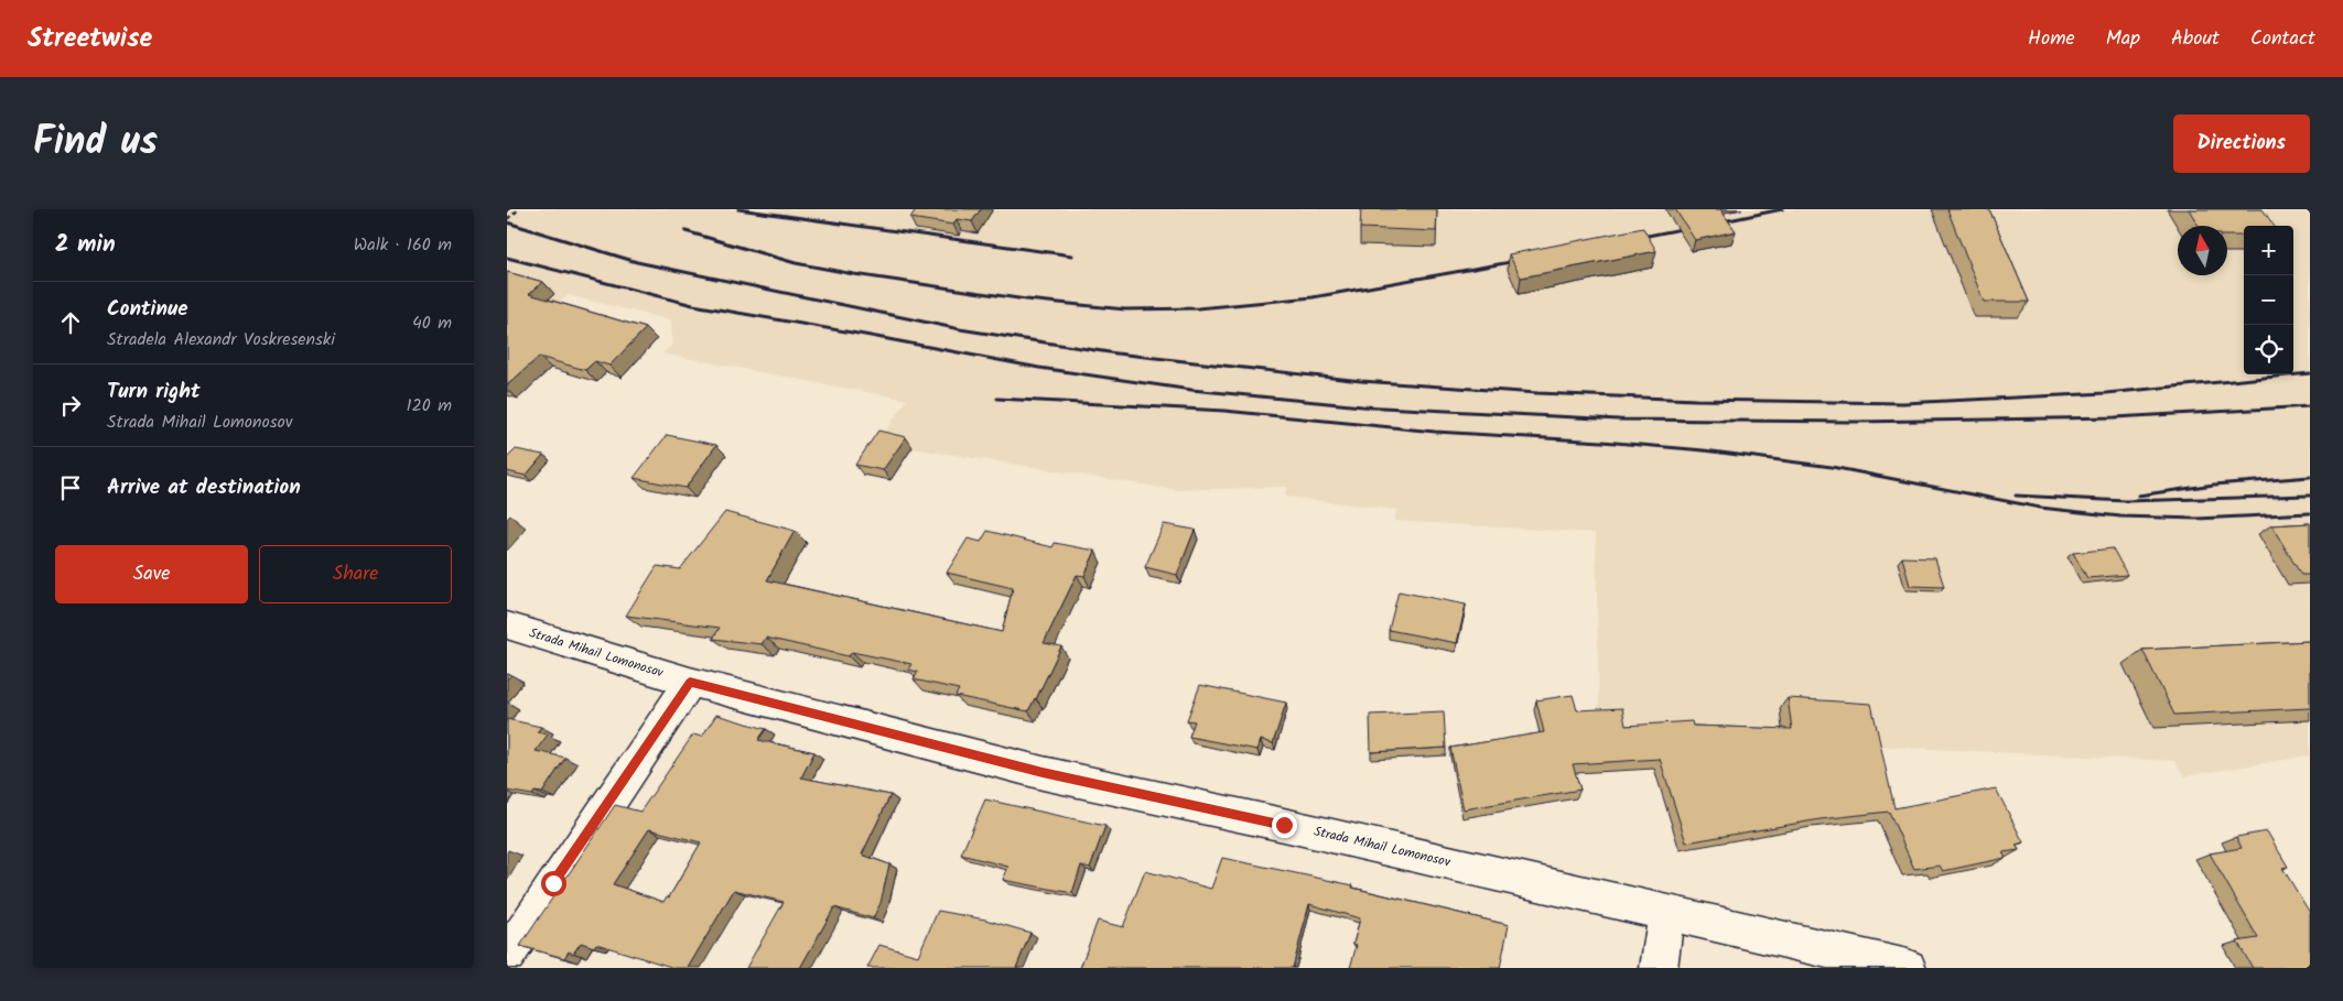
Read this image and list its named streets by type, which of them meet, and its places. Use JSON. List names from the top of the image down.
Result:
{
  "streets": {
    "street": ["Strada Mihail Lomonosov"]
  },
  "north": "top",
  "page": {
    "header": "Streetwise",
    "nav": [
      "Home",
      "Map",
      "About",
      "Contact"
    ],
    "title": "Find us",
    "buttons": [
      "Directions",
      ["Save", "Share"]
    ],
    "heading": ["2 min", "Walk · 160 m"],
    "map_buttons": ["+", "−"],
    "list": [
      ["Continue", "Stradela Alexandr Voskresenski", "40 m"],
      ["Turn right", "Strada Mihail Lomonosov", "120 m"],
      "Arrive at destination"
    ]
  }
}
